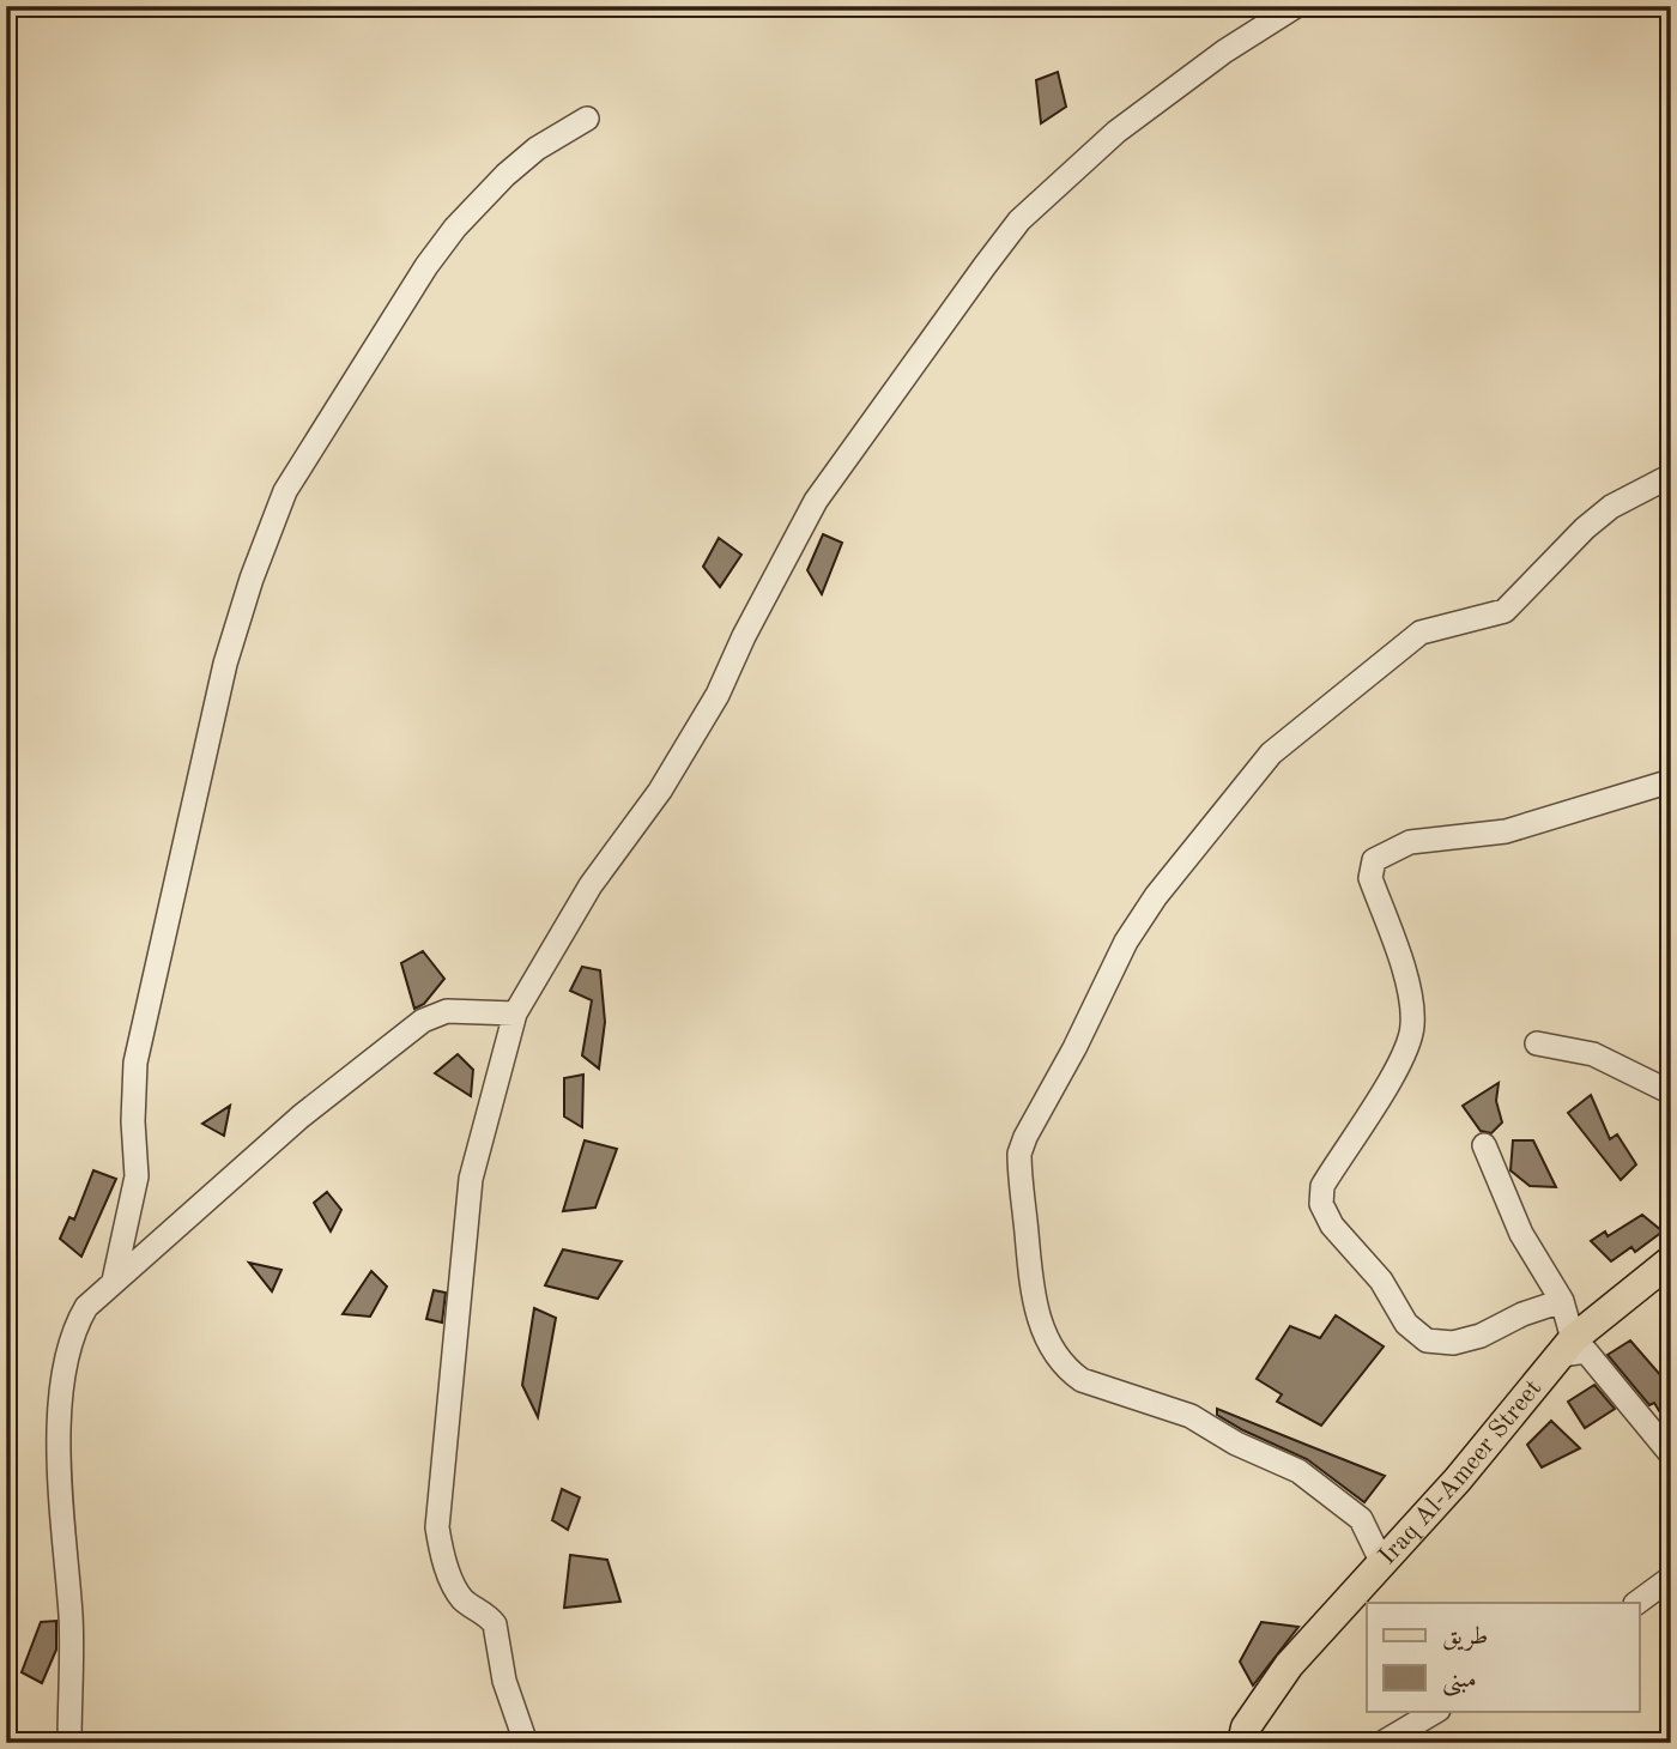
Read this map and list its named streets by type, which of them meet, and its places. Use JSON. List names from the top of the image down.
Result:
{
  "streets": {
    "main road": ["Iraq Al-Ameer Street"]
  },
  "legend": ["طريق", "مبنى"]
}
